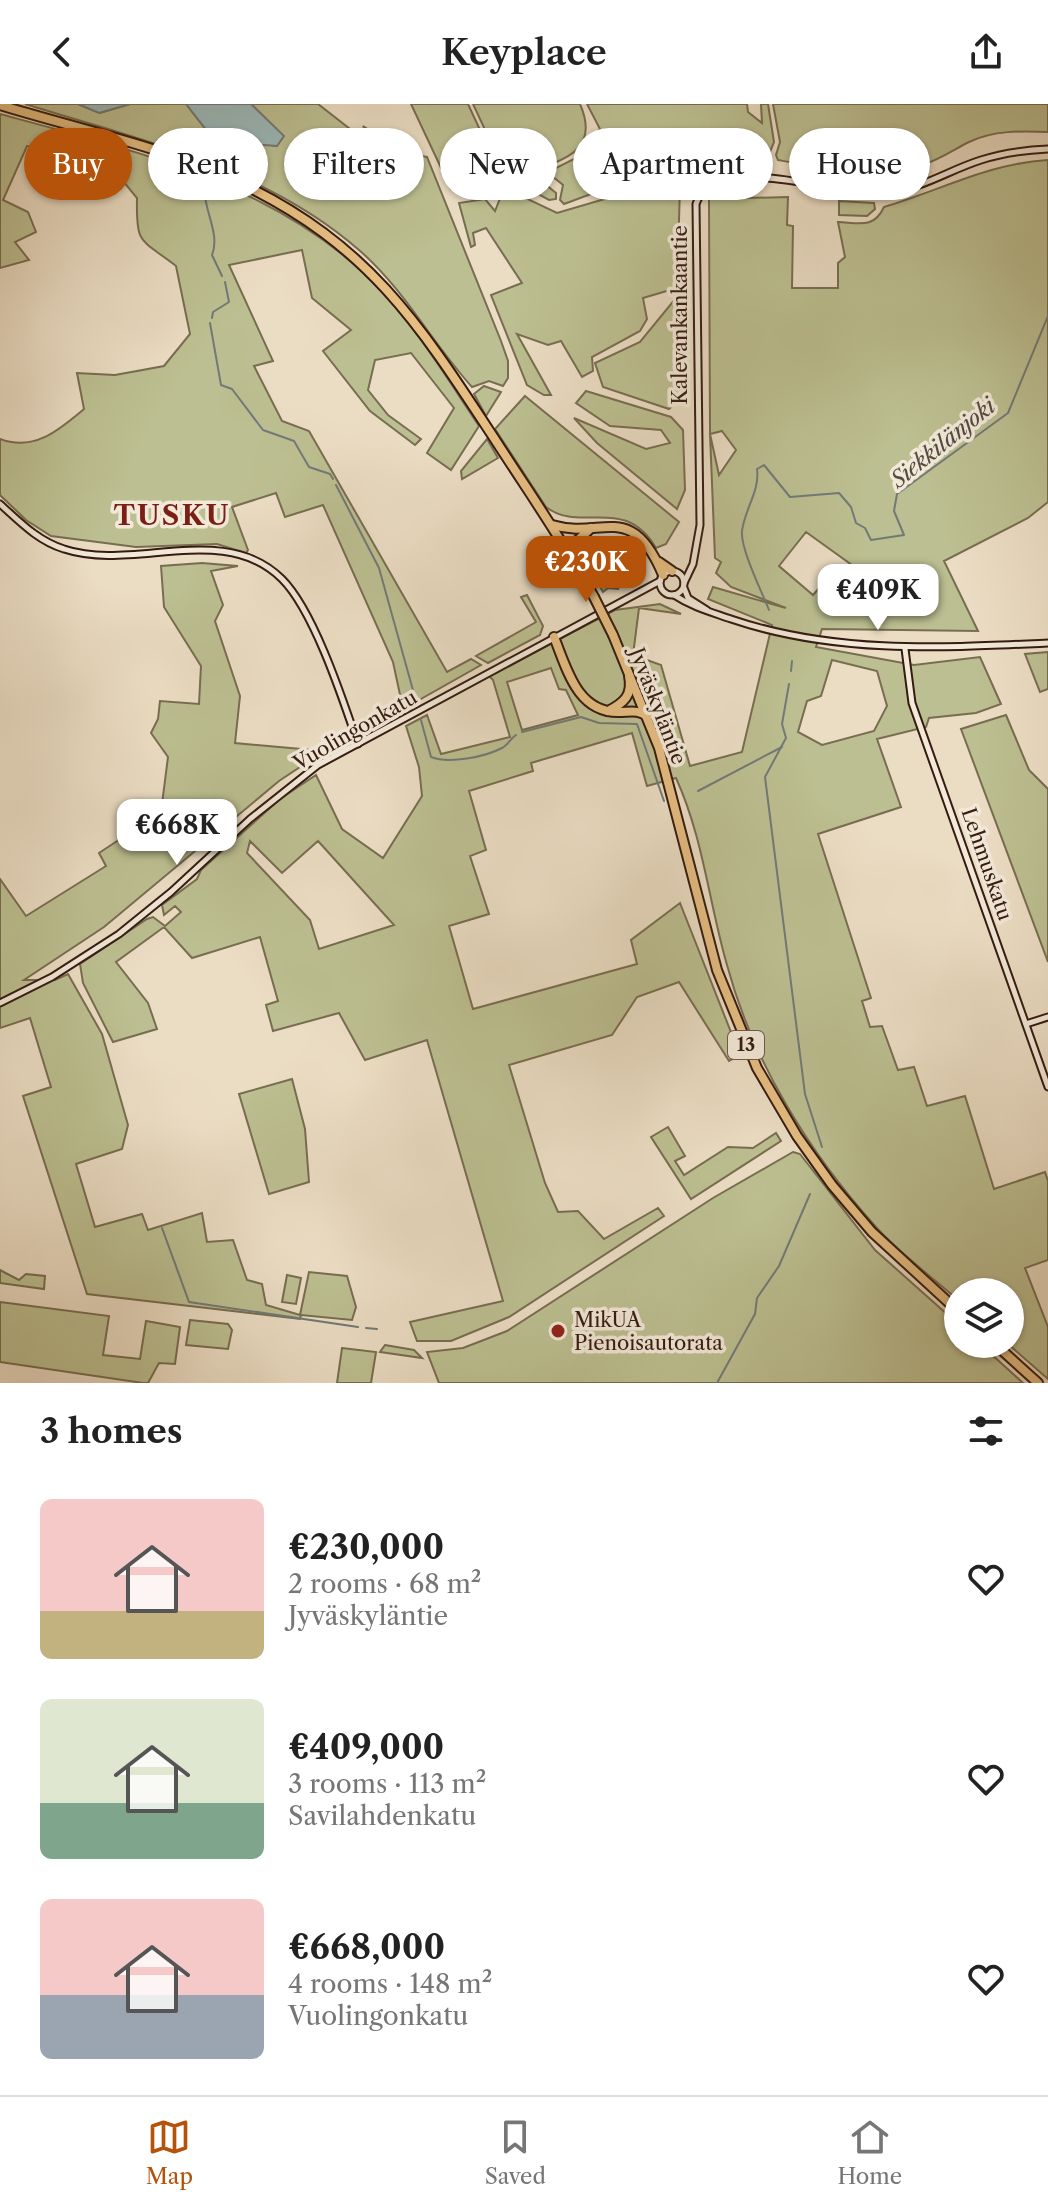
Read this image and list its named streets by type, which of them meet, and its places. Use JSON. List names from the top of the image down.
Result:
{
  "streets": {
    "highway": ["Jyväskyläntie", "13"],
    "street": ["Kalevankankaantie", "Vuolingonkatu", "Lehmuskatu"]
  },
  "districts": ["TUSKU"],
  "water": ["Siekkilänjoki"],
  "places": ["MikUA Pienoisautorata"],
  "page": {
    "header": "Keyplace",
    "chip": [
      "Buy",
      "Rent",
      "Filters",
      "New",
      "Apartment",
      "House"
    ],
    "price": ["€230K", "€409K", "€668K"],
    "heading": "3 homes",
    "list": [
      {
        "name": "€230,000",
        "note": "2 rooms · 68 m² · Jyväskyläntie"
      },
      {
        "name": "€409,000",
        "note": "3 rooms · 113 m² · Savilahdenkatu"
      },
      {
        "name": "€668,000",
        "note": "4 rooms · 148 m² · Vuolingonkatu"
      }
    ],
    "tabs": ["Map", "Saved", "Home"]
  }
}
